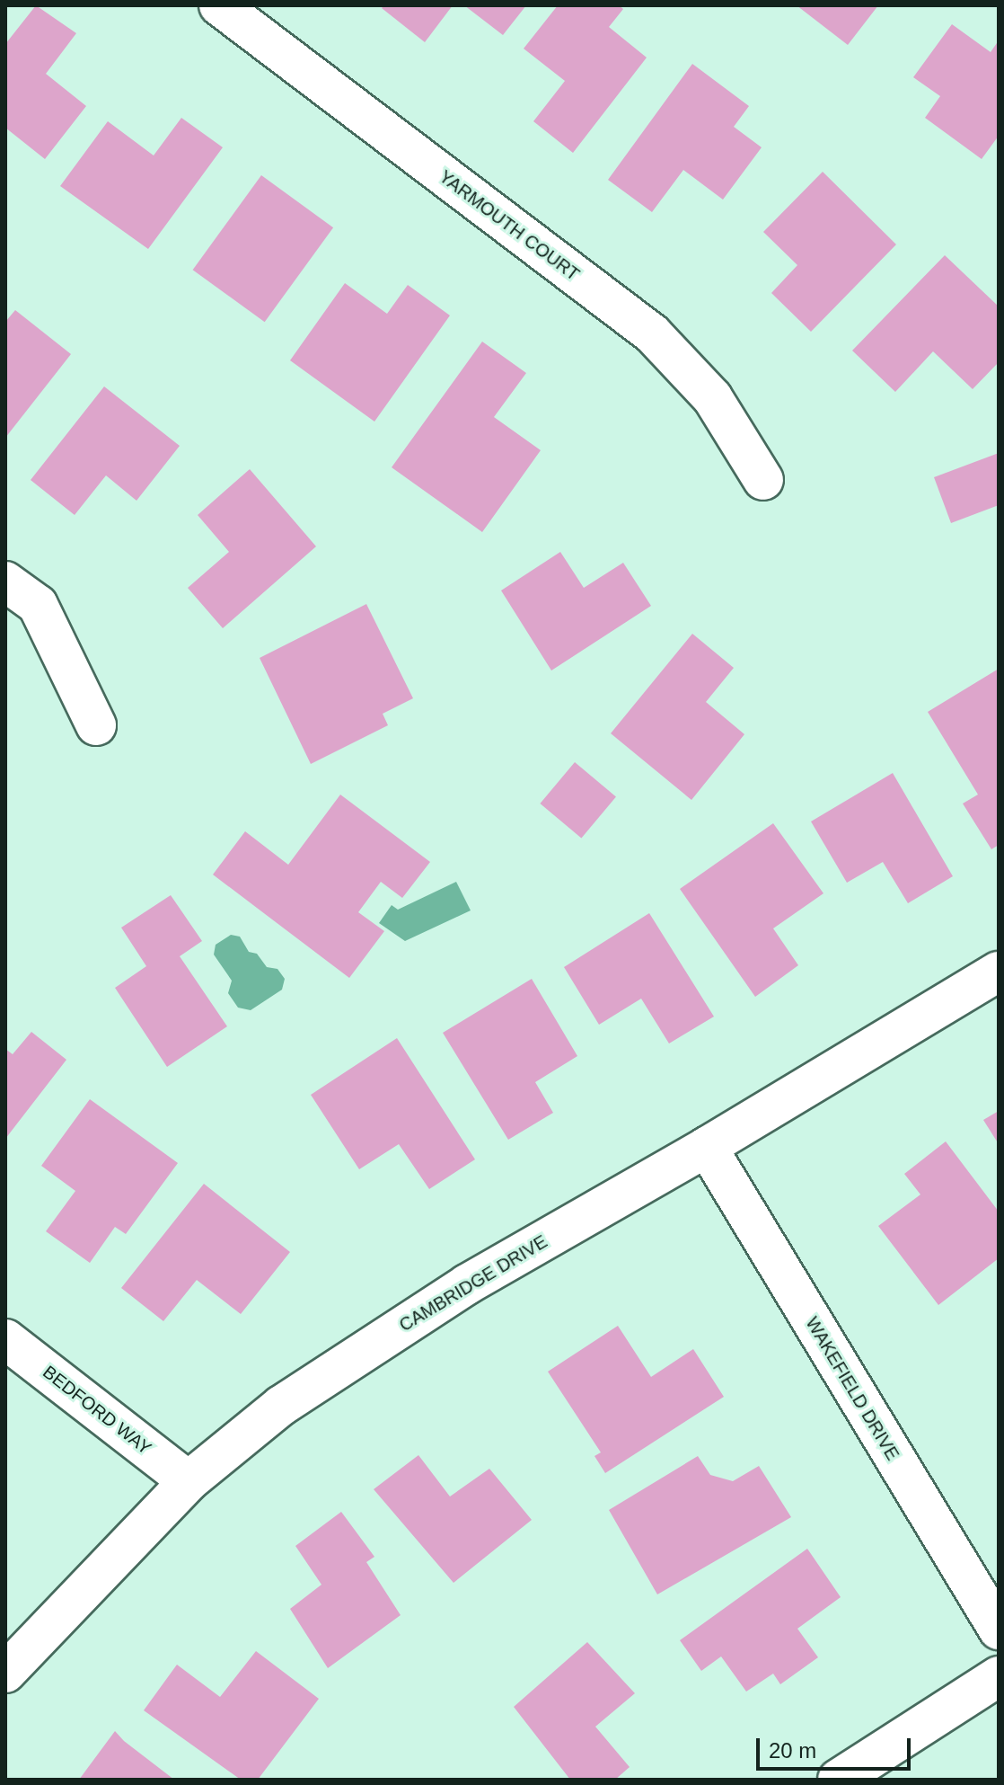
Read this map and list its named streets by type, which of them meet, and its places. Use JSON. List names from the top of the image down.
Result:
{
  "streets": {
    "street": [
      "YARMOUTH COURT",
      "CAMBRIDGE DRIVE",
      "WAKEFIELD DRIVE",
      "BEDFORD WAY"
    ]
  },
  "crossings": [
    ["CAMBRIDGE DRIVE", "WAKEFIELD DRIVE"],
    ["CAMBRIDGE DRIVE", "BEDFORD WAY"]
  ],
  "scale_bar": "20 m"
}
